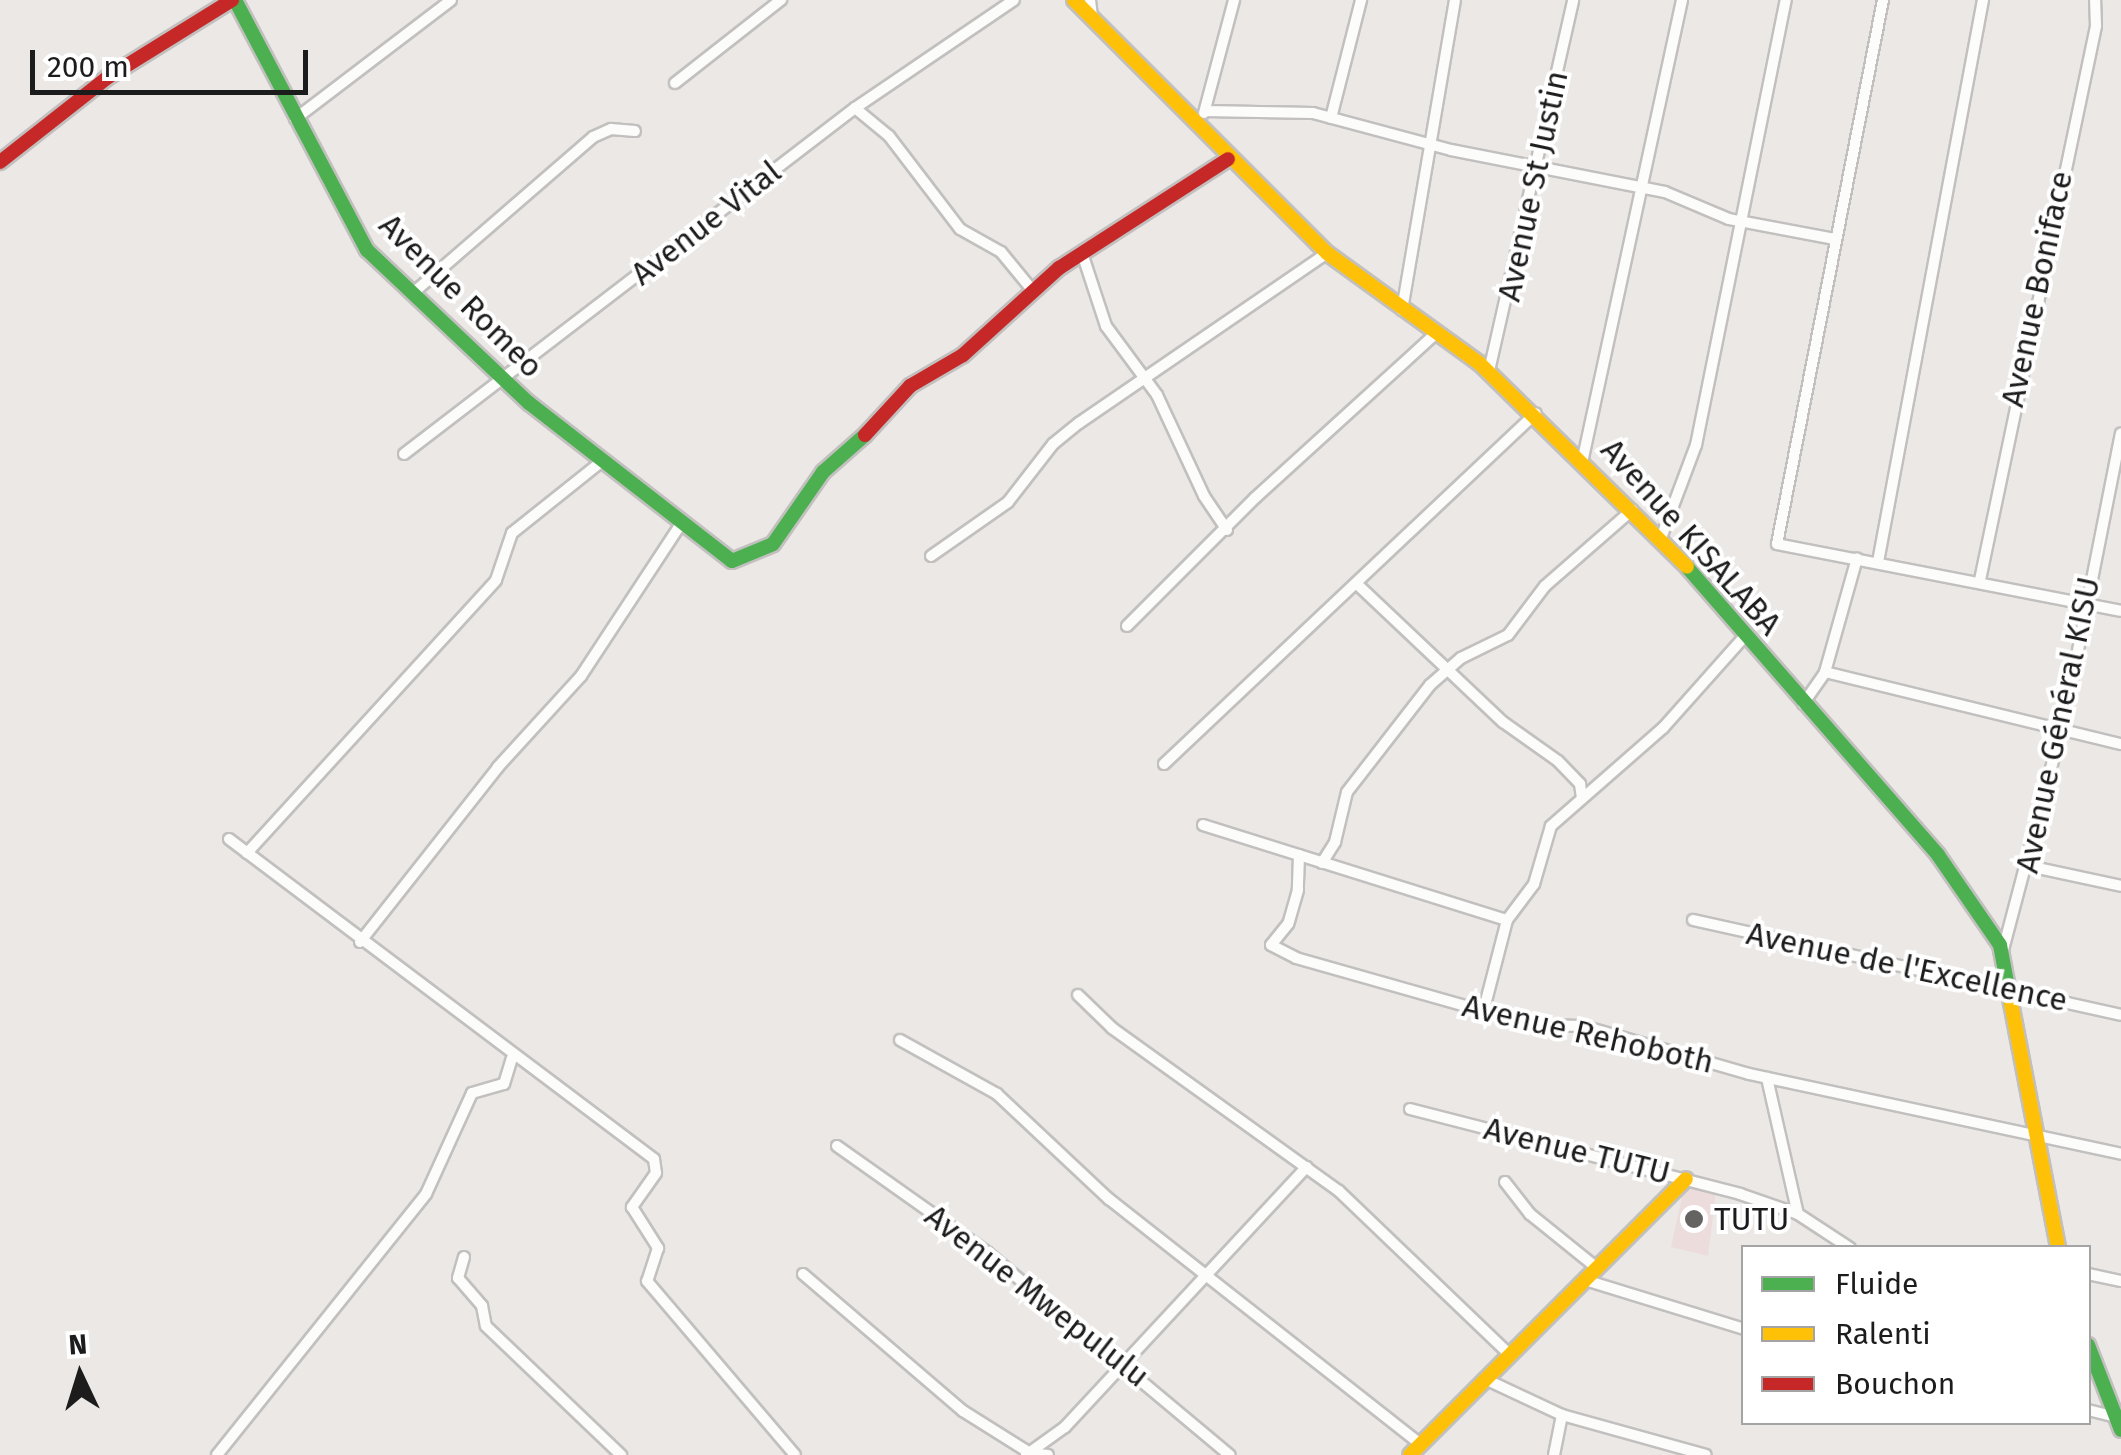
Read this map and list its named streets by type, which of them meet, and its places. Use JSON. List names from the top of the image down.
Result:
{
  "streets": {
    "street": [
      "Avenue St Justin",
      "Avenue Vital",
      "Avenue Boniface",
      "Avenue Romeo",
      "Avenue KISALABA",
      "Avenue Général KISU",
      "Avenue de l'Excellence",
      "Avenue Rehoboth",
      "Avenue TUTU",
      "Avenue Mwepululu"
    ]
  },
  "crossings": [
    ["Avenue St Justin", "Avenue KISALABA"],
    ["Avenue Vital", "Avenue Romeo"],
    ["Avenue KISALABA", "Avenue Général KISU"],
    ["Avenue KISALABA", "Avenue de l'Excellence"],
    ["Avenue KISALABA", "Avenue Rehoboth"]
  ],
  "places": ["TUTU"],
  "legend": ["Fluide", "Ralenti", "Bouchon"],
  "scale_bar": "200 m",
  "north": "top"
}
